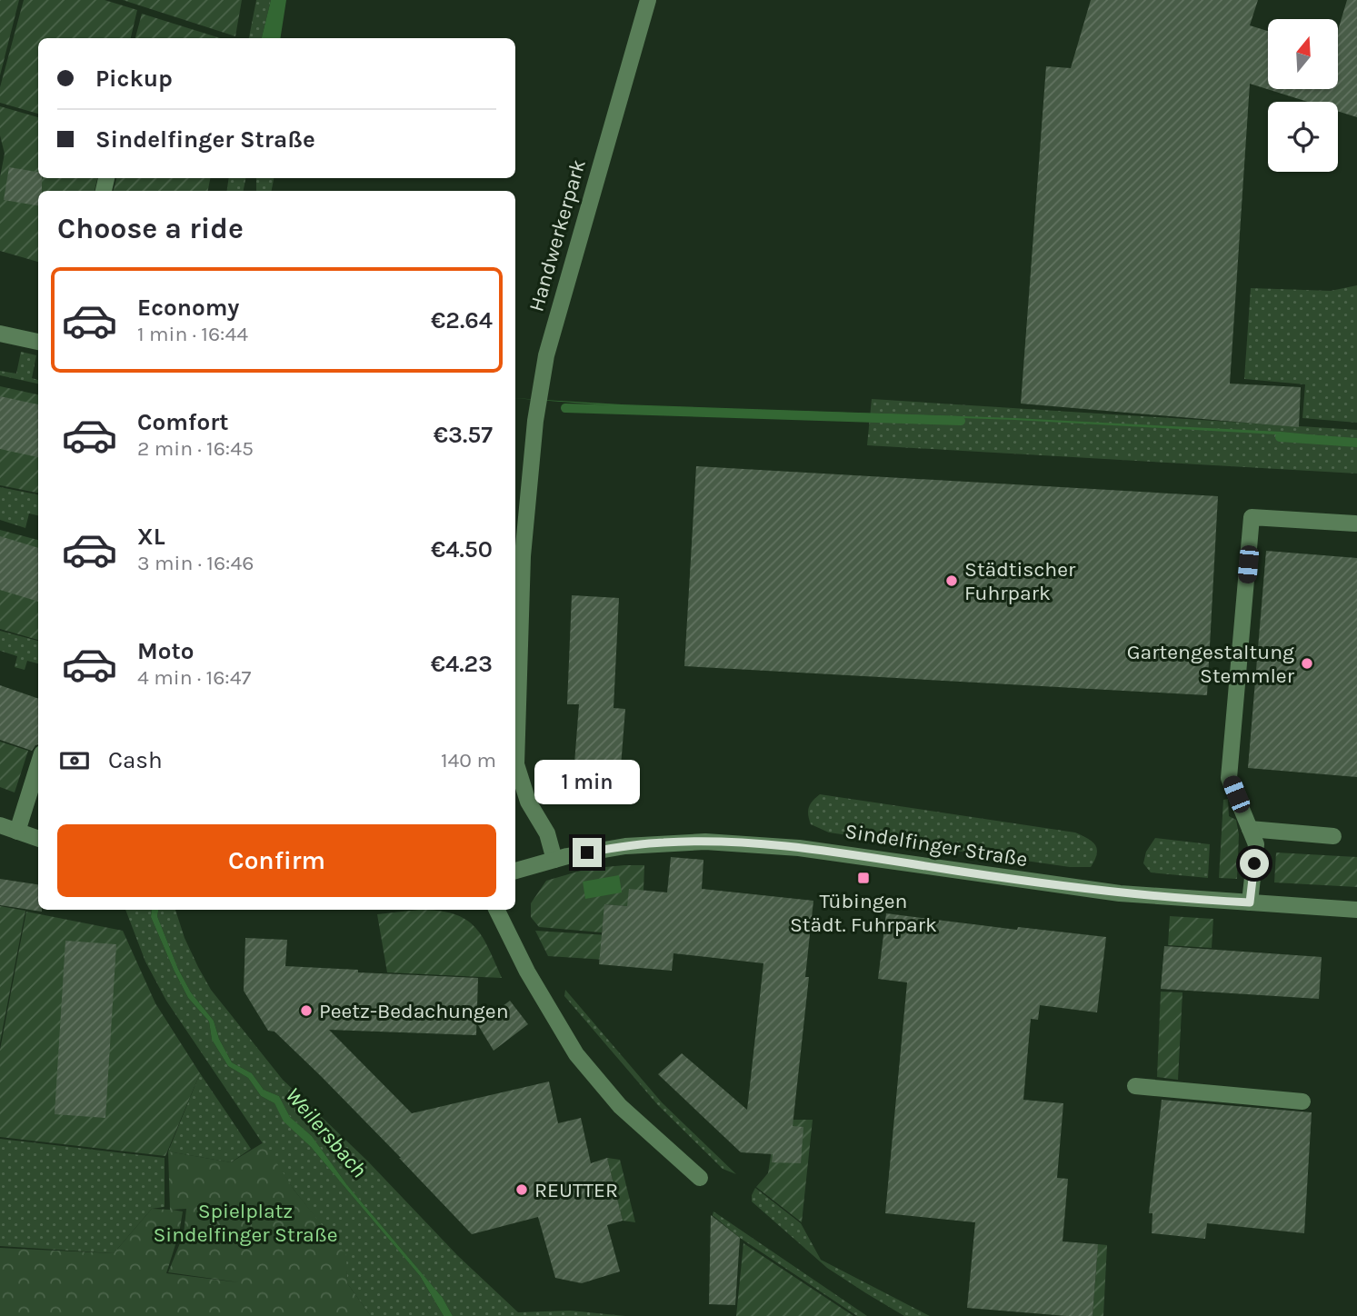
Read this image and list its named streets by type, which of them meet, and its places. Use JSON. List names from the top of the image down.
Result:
{
  "streets": {
    "street": ["Handwerkerpark", "Sindelfinger Straße"]
  },
  "crossings": [
    ["Handwerkerpark", "Sindelfinger Straße"]
  ],
  "water": ["Weilersbach"],
  "parks": ["Spielplatz Sindelfinger Straße"],
  "places": {
    "other": [
      "Städtischer Fuhrpark",
      "Gartengestaltung Stemmler",
      "Peetz-Bedachungen",
      "REUTTER"
    ],
    "transit": ["Tübingen Städt. Fuhrpark"]
  },
  "north": "top",
  "page": {
    "banner": ["Pickup", "Sindelfinger Straße"],
    "heading": "Choose a ride",
    "list": [
      {
        "name": "Economy",
        "note": "1 min · 16:44",
        "value": "€2.64"
      },
      {
        "name": "Comfort",
        "note": "2 min · 16:45",
        "value": "€3.57"
      },
      {
        "name": "XL",
        "note": "3 min · 16:46",
        "value": "€4.50"
      },
      {
        "name": "Moto",
        "note": "4 min · 16:47",
        "value": "€4.23"
      }
    ],
    "pay": ["Cash", "140 m"],
    "bubble": "1 min",
    "buttons": "Confirm"
  }
}
